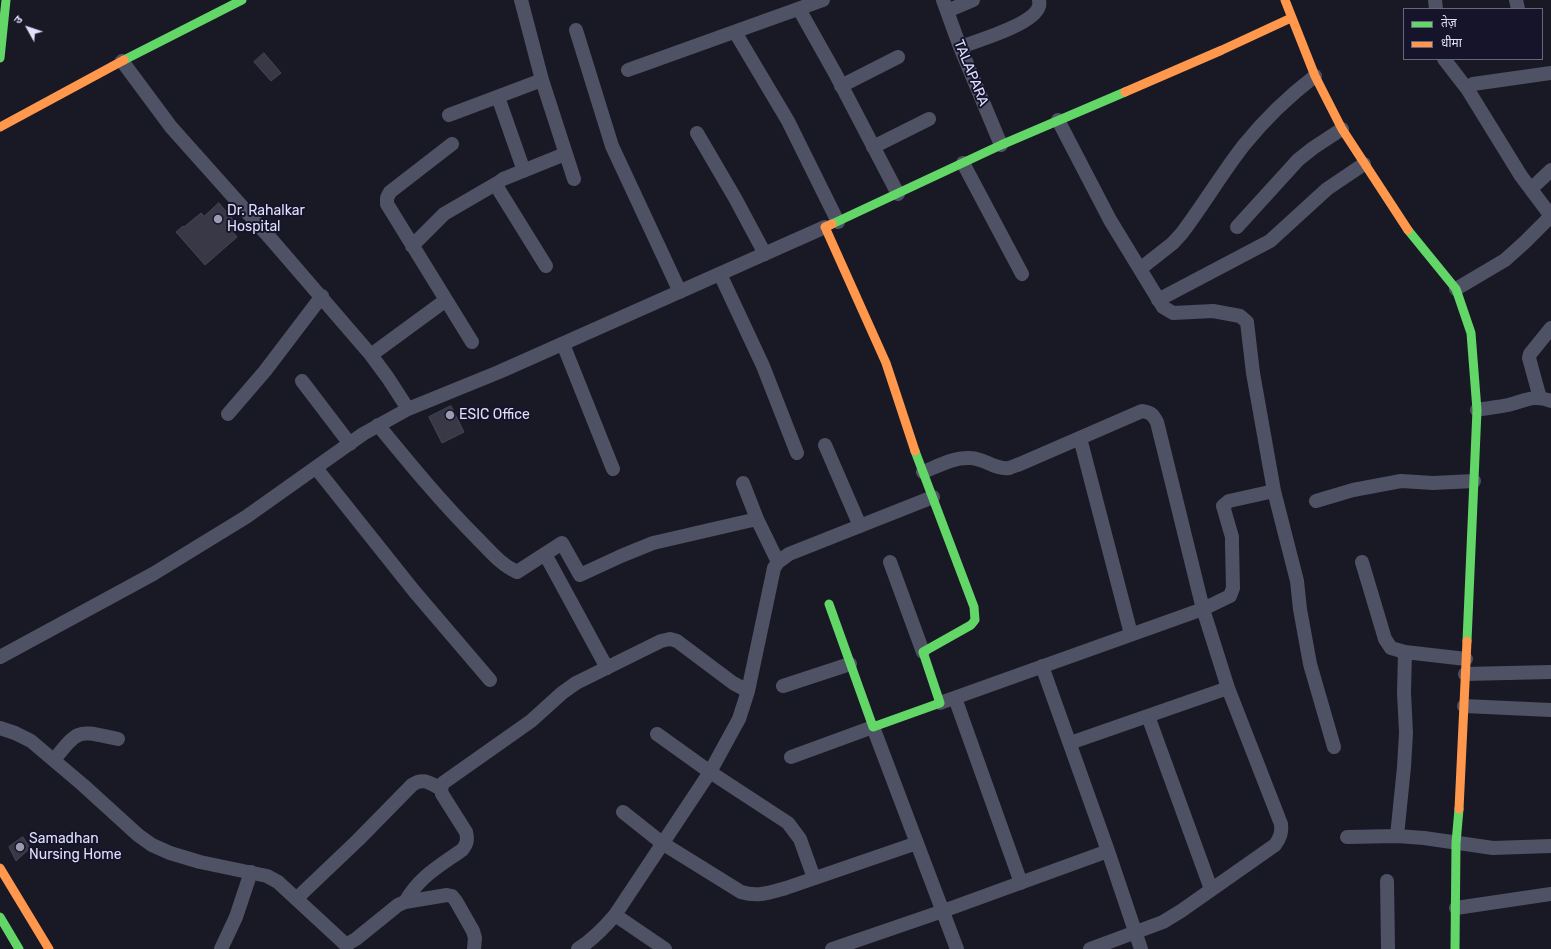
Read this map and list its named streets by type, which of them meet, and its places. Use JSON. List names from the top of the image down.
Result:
{
  "streets": {
    "street": ["TALAPARA"]
  },
  "places": ["Dr. Rahalkar Hospital", "ESIC Office", "Samadhan Nursing Home"],
  "legend": ["तेज़", "धीमा"],
  "north": "top left"
}
